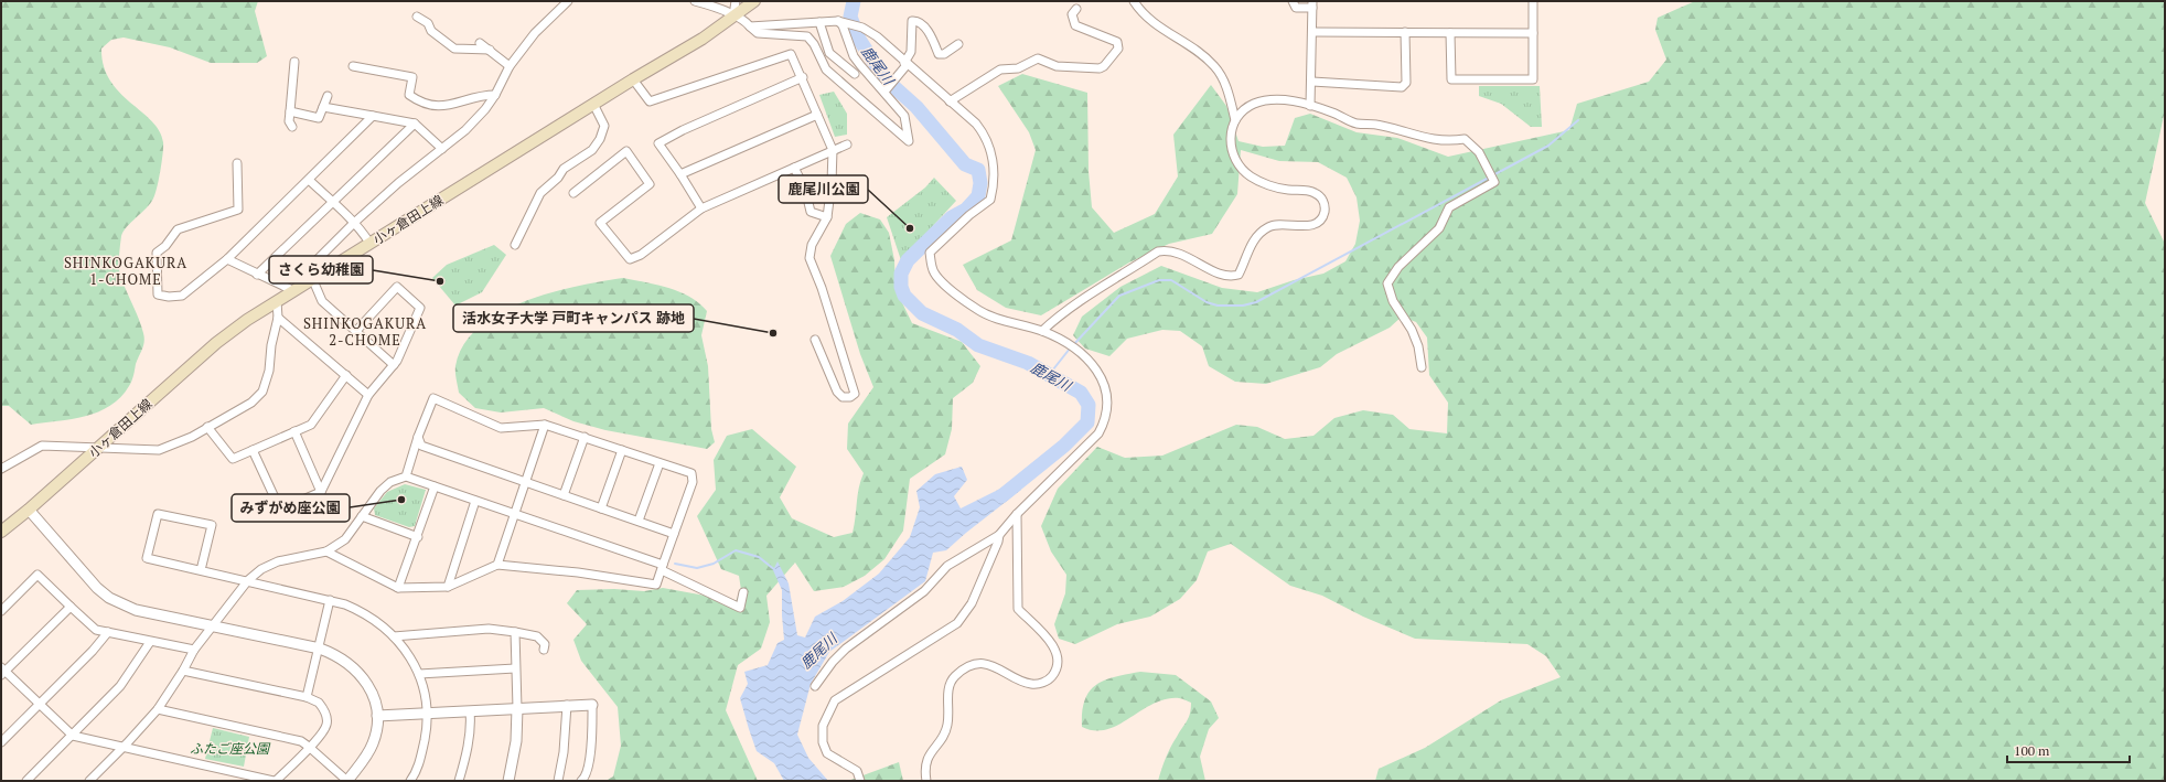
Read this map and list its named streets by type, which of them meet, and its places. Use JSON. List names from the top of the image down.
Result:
{
  "streets": {
    "main road": ["小ヶ倉田上線"]
  },
  "districts": ["SHINKOGAKURA 1-CHOME", "SHINKOGAKURA 2-CHOME"],
  "water": ["鹿尾川"],
  "parks": ["ふたご座公園"],
  "places": [
    "鹿尾川公園",
    "さくら幼稚園",
    "活水女子大学 戸町キャンパス 跡地",
    "みずがめ座公園"
  ],
  "scale_bar": "100 m"
}
